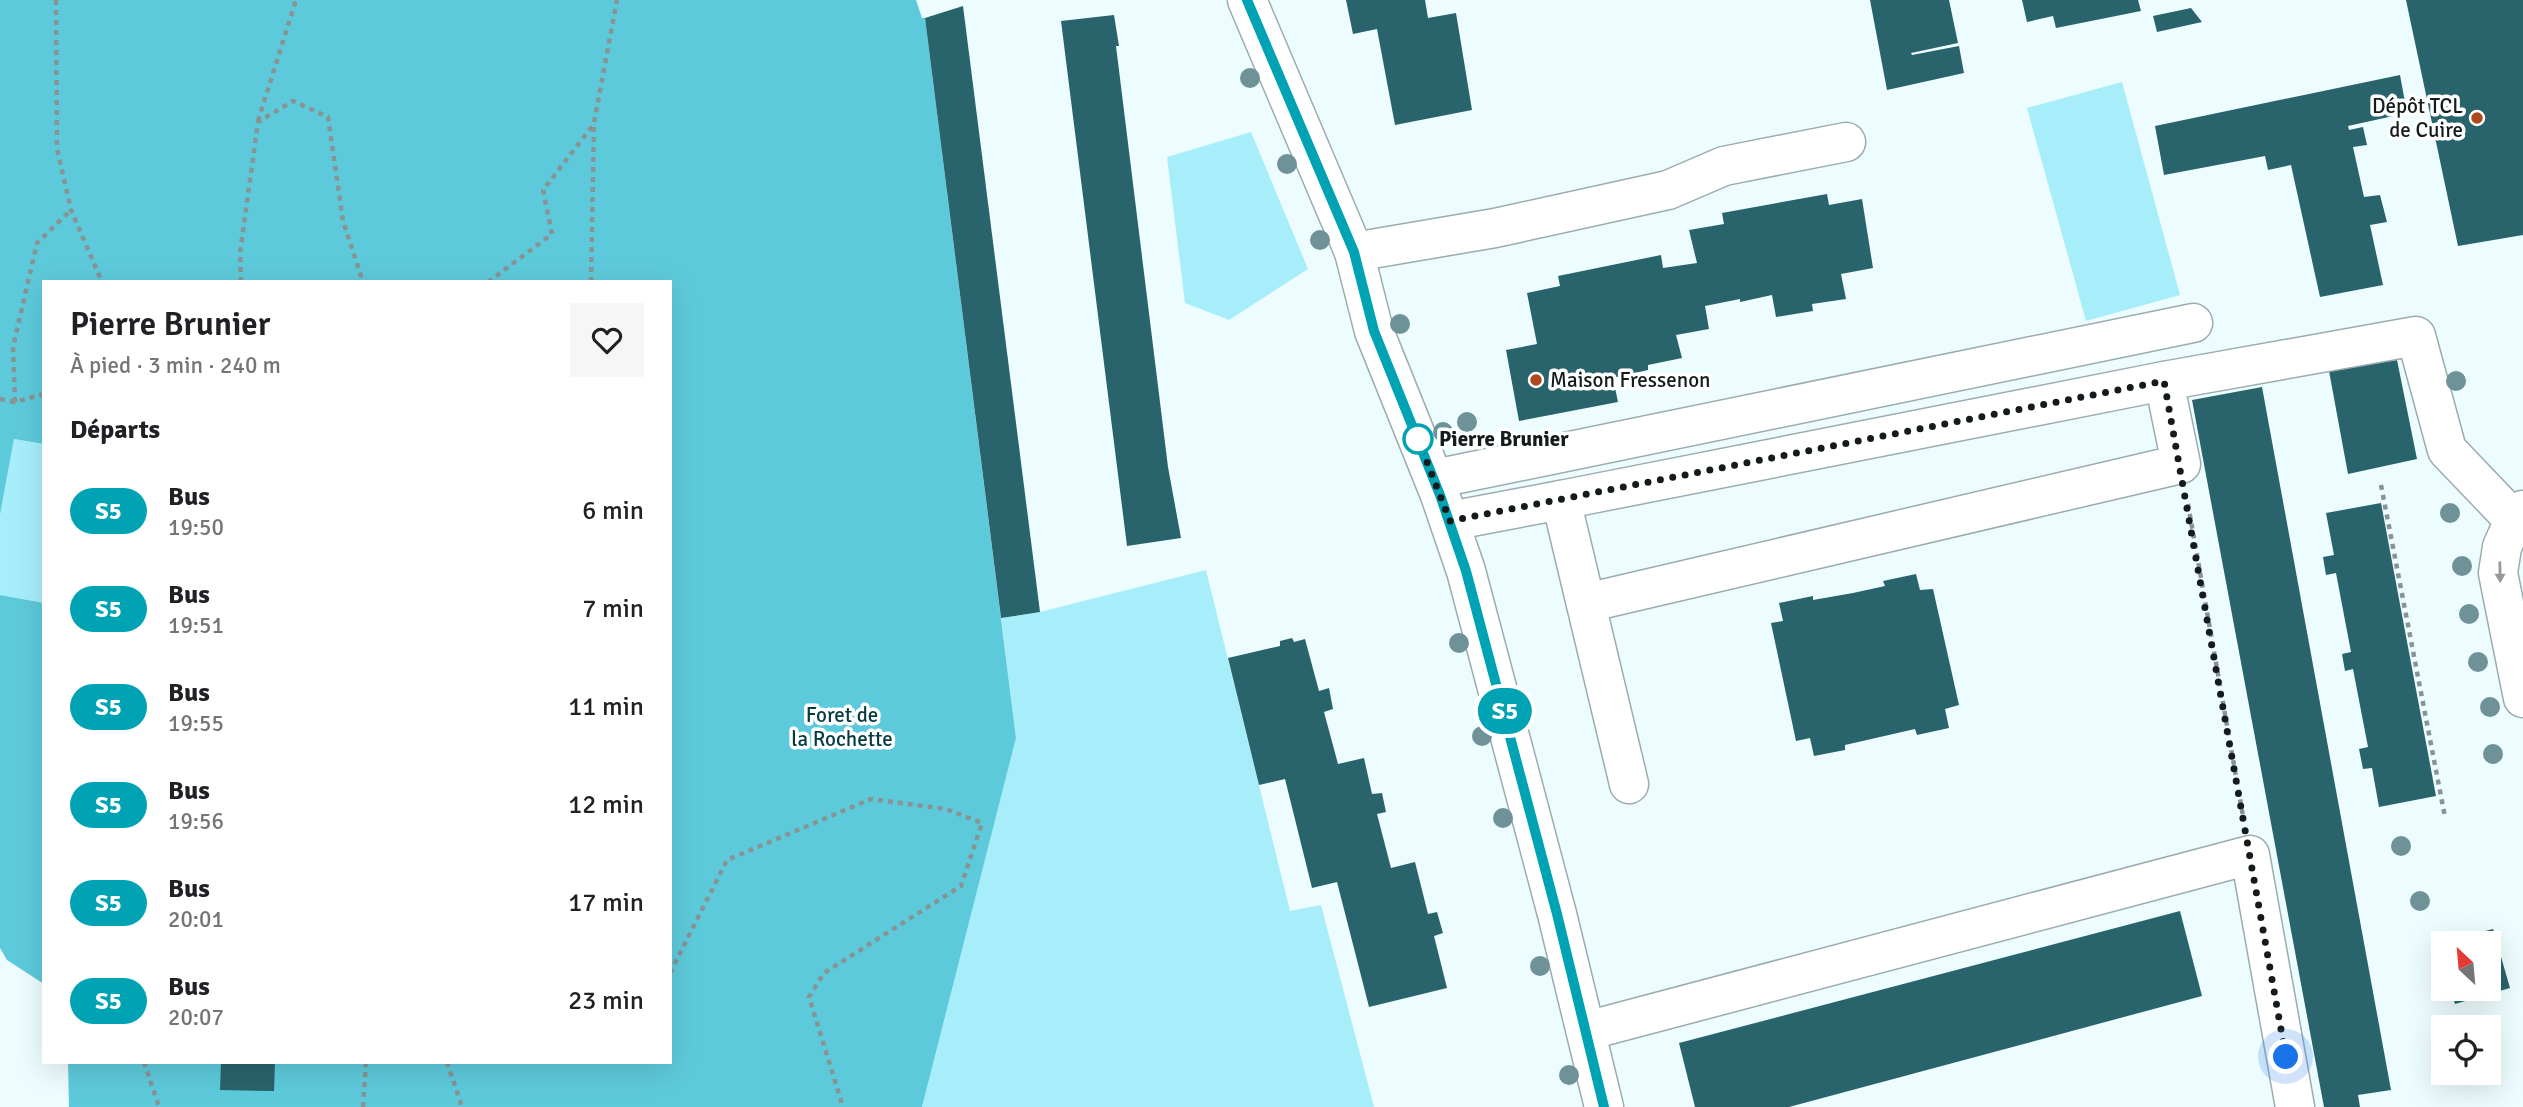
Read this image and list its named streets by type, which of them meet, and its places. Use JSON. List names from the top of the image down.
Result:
{
  "parks": ["Foret de la Rochette"],
  "places": ["Dépôt TCL de Cuire", "Maison Fressenon", "Pierre Brunier"],
  "lines": ["bus line S5"],
  "north": "top left",
  "page": {
    "on_map": "S5",
    "heading": [
      ["Pierre Brunier", "À pied · 3 min · 240 m"],
      "Départs"
    ],
    "list": [
      {
        "mark": "S5",
        "name": "Bus",
        "note": "19:50",
        "value": "6 min"
      },
      {
        "mark": "S5",
        "name": "Bus",
        "note": "19:51",
        "value": "7 min"
      },
      {
        "mark": "S5",
        "name": "Bus",
        "note": "19:55",
        "value": "11 min"
      },
      {
        "mark": "S5",
        "name": "Bus",
        "note": "19:56",
        "value": "12 min"
      },
      {
        "mark": "S5",
        "name": "Bus",
        "note": "20:01",
        "value": "17 min"
      },
      {
        "mark": "S5",
        "name": "Bus",
        "note": "20:07",
        "value": "23 min"
      }
    ]
  }
}
